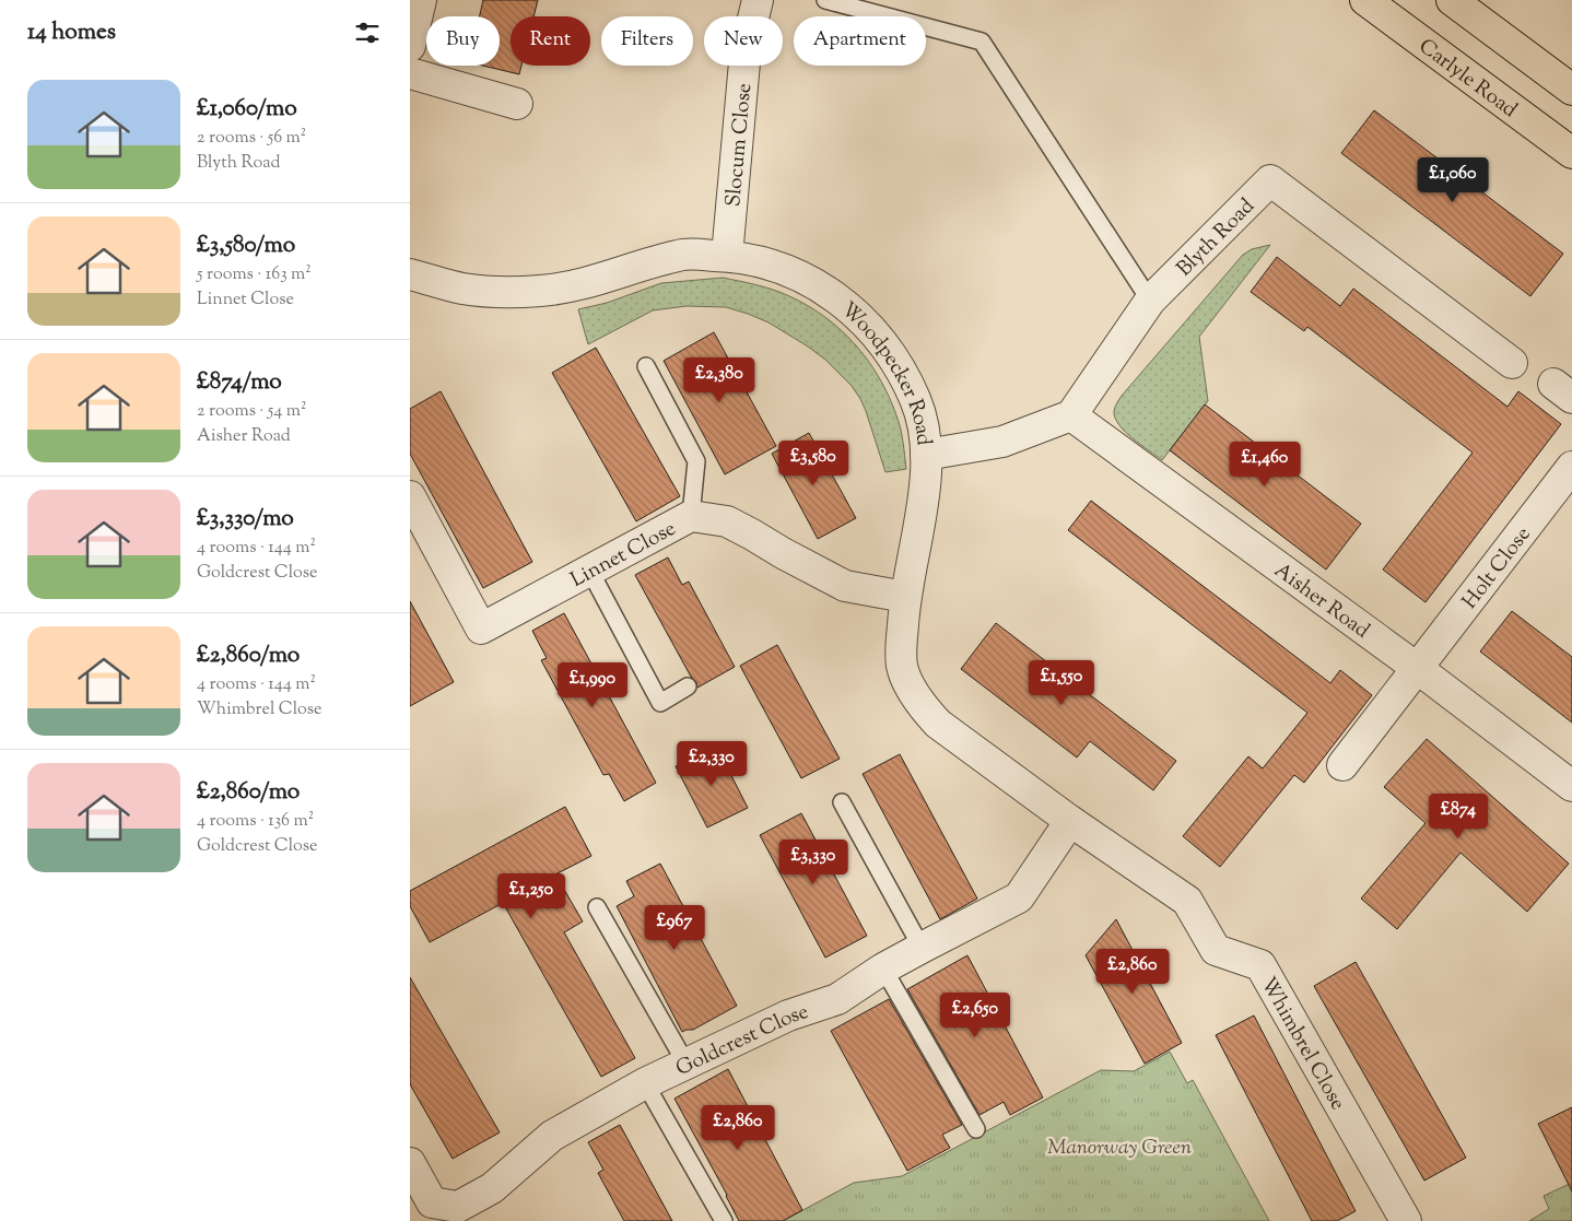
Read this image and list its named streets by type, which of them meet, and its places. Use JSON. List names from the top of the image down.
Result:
{
  "streets": {
    "main road": ["Carlyle Road"],
    "street": [
      "Slocum Close",
      "Blyth Road",
      "Woodpecker Road",
      "Linnet Close",
      "Holt Close",
      "Aisher Road",
      "Goldcrest Close",
      "Whimbrel Close"
    ]
  },
  "crossings": [
    ["Slocum Close", "Woodpecker Road"],
    ["Blyth Road", "Aisher Road"],
    ["Woodpecker Road", "Linnet Close"],
    ["Woodpecker Road", "Goldcrest Close"],
    ["Woodpecker Road", "Whimbrel Close"],
    ["Holt Close", "Aisher Road"],
    ["Goldcrest Close", "Whimbrel Close"]
  ],
  "parks": ["Manorway Green"],
  "page": {
    "heading": "14 homes",
    "chip": [
      "Buy",
      "Rent",
      "Filters",
      "New",
      "Apartment"
    ],
    "list": [
      {
        "name": "£1,060/mo",
        "note": "2 rooms · 56 m² · Blyth Road"
      },
      {
        "name": "£3,580/mo",
        "note": "5 rooms · 163 m² · Linnet Close"
      },
      {
        "name": "£874/mo",
        "note": "2 rooms · 54 m² · Aisher Road"
      },
      {
        "name": "£3,330/mo",
        "note": "4 rooms · 144 m² · Goldcrest Close"
      },
      {
        "name": "£2,860/mo",
        "note": "4 rooms · 144 m² · Whimbrel Close"
      },
      {
        "name": "£2,860/mo",
        "note": "4 rooms · 136 m² · Goldcrest Close"
      }
    ],
    "price": [
      "£1,060",
      "£2,380",
      "£3,580",
      "£1,460",
      "£1,550",
      "£1,990",
      "£2,330",
      "£874",
      "£3,330",
      "£1,250",
      "£967",
      "£2,860",
      "£2,650",
      "£2,860"
    ]
  }
}
